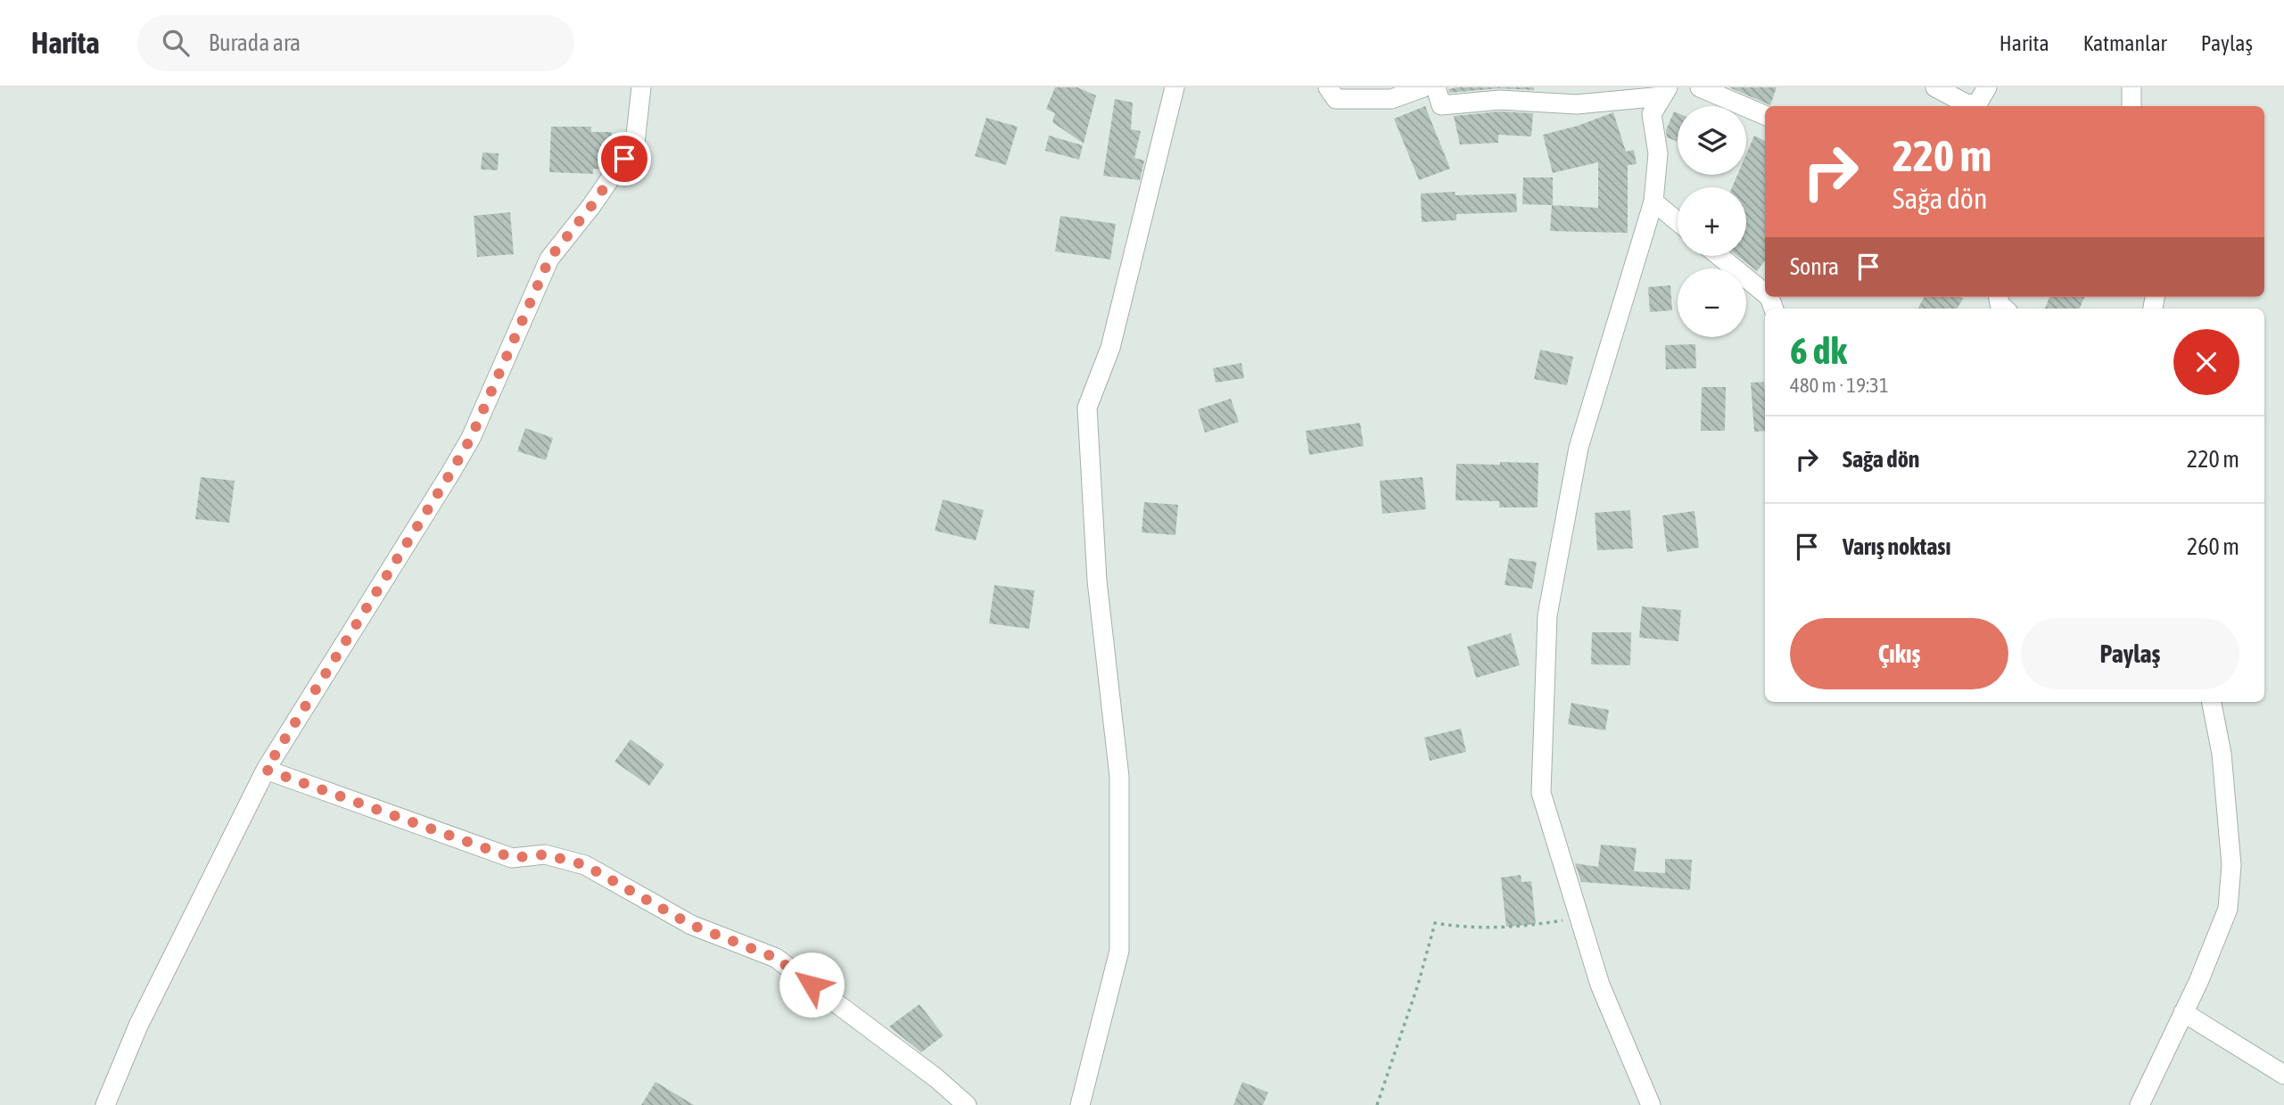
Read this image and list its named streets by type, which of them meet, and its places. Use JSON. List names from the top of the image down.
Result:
{
  "page": {
    "header": "Harita",
    "search": "Burada ara",
    "nav": ["Harita", "Katmanlar", "Paylaş"],
    "map_buttons": ["+", "−"],
    "turn": ["220 m", "Sağa dön"],
    "then": "Sonra",
    "heading": ["6 dk", "480 m · 19:31"],
    "list": [
      {
        "name": "Sağa dön",
        "value": "220 m"
      },
      {
        "name": "Varış noktası",
        "value": "260 m"
      }
    ],
    "buttons": ["Çıkış", "Paylaş"]
  }
}
